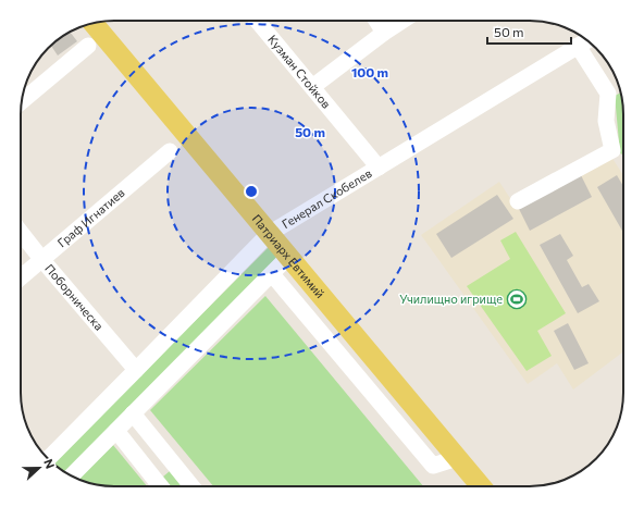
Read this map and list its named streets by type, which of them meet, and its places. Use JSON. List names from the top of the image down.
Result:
{
  "streets": {
    "main road": ["Патриарх Евтимий"],
    "street": [
      "Кузман Стойков",
      "Генерал Скобелев",
      "Граф Игнатиев",
      "Поборническа"
    ]
  },
  "crossings": [
    ["Кузман Стойков", "Генерал Скобелев"],
    ["Генерал Скобелев", "Патриарх Евтимий"],
    ["Генерал Скобелев", "Поборническа"],
    ["Граф Игнатиев", "Поборническа"]
  ],
  "places": {
    "sports": ["Училищно игрище"]
  },
  "scale_bar": "50 m",
  "north": "right",
  "rings": ["100 m", "50 m"]
}
